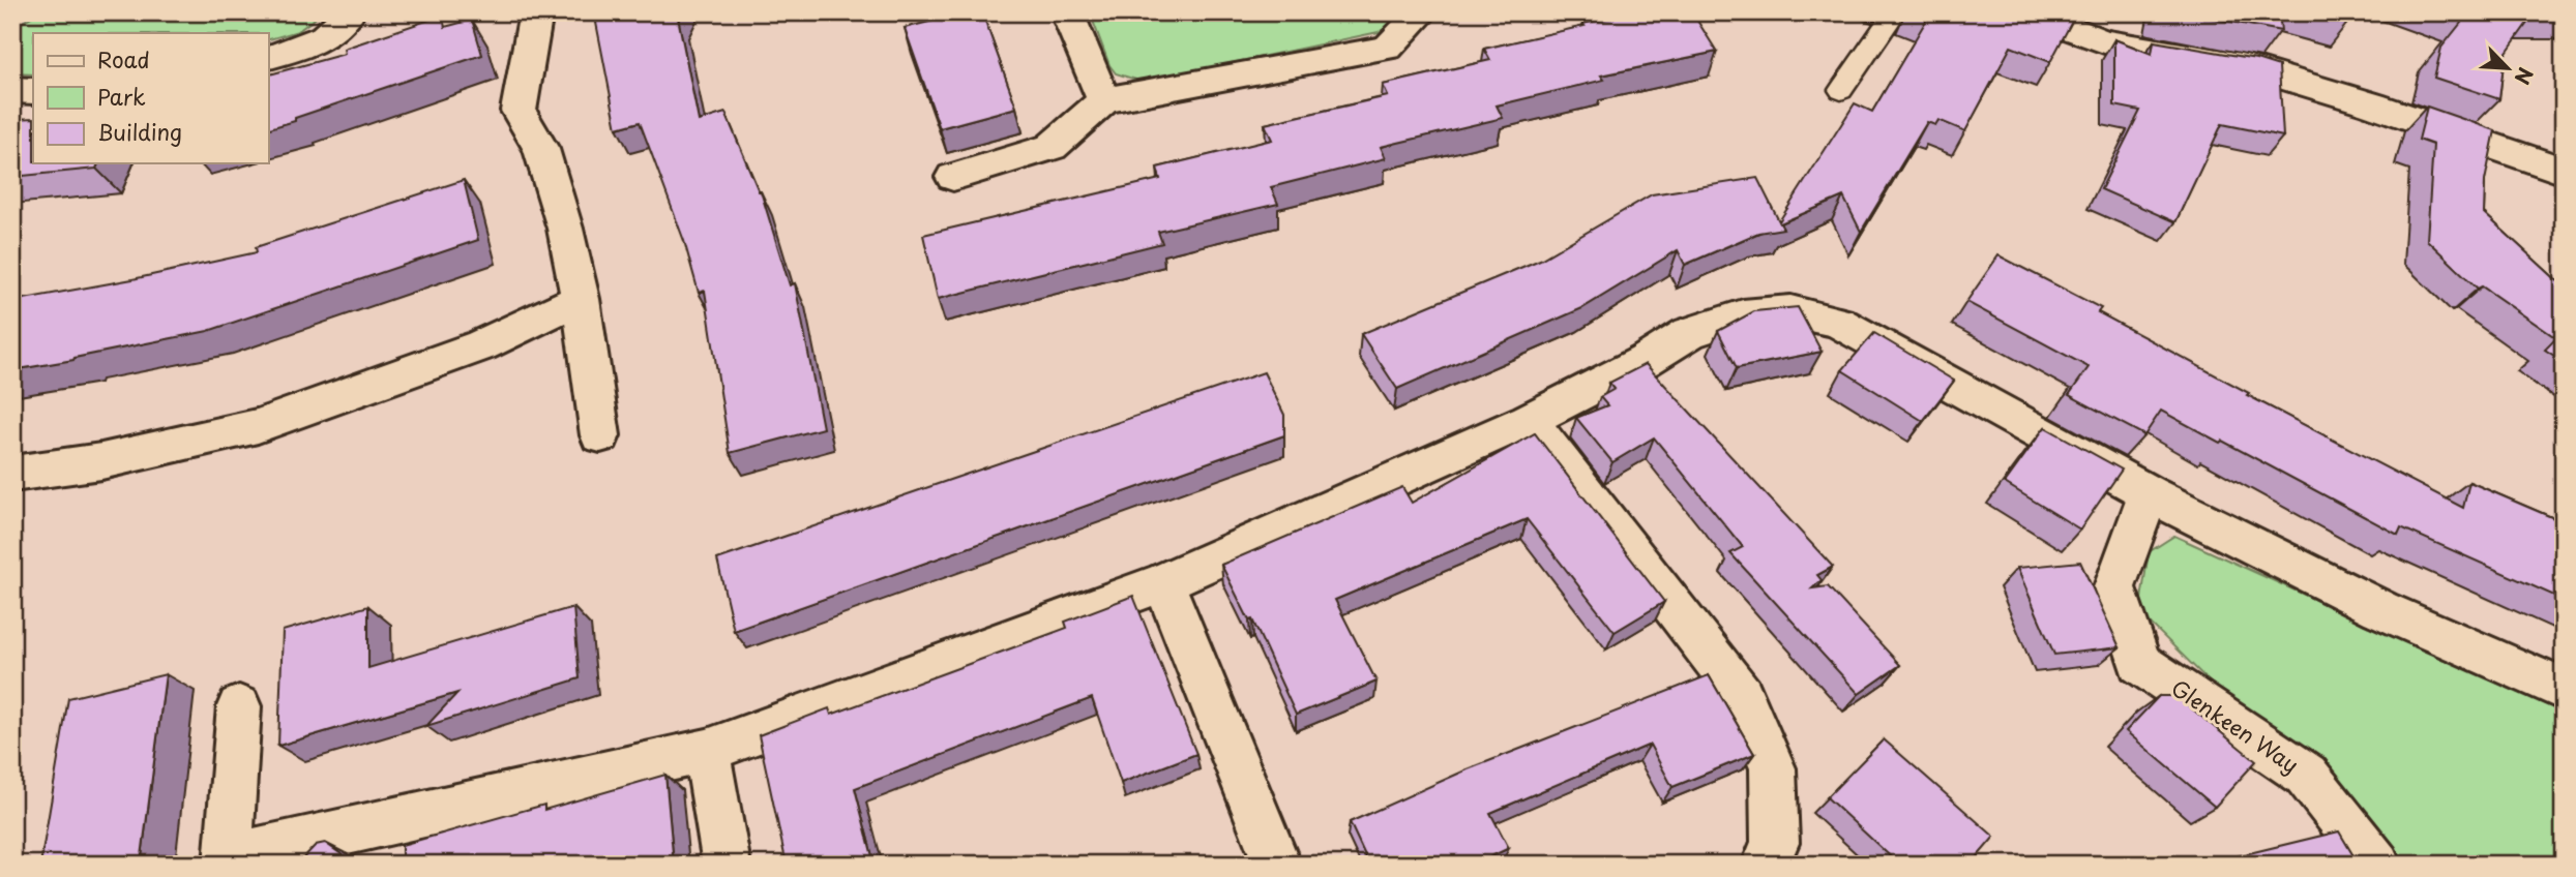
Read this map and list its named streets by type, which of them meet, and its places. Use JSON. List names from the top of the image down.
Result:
{
  "streets": {
    "street": ["Glenkeen Way"]
  },
  "legend": ["Road", "Park", "Building"],
  "north": "bottom right"
}
